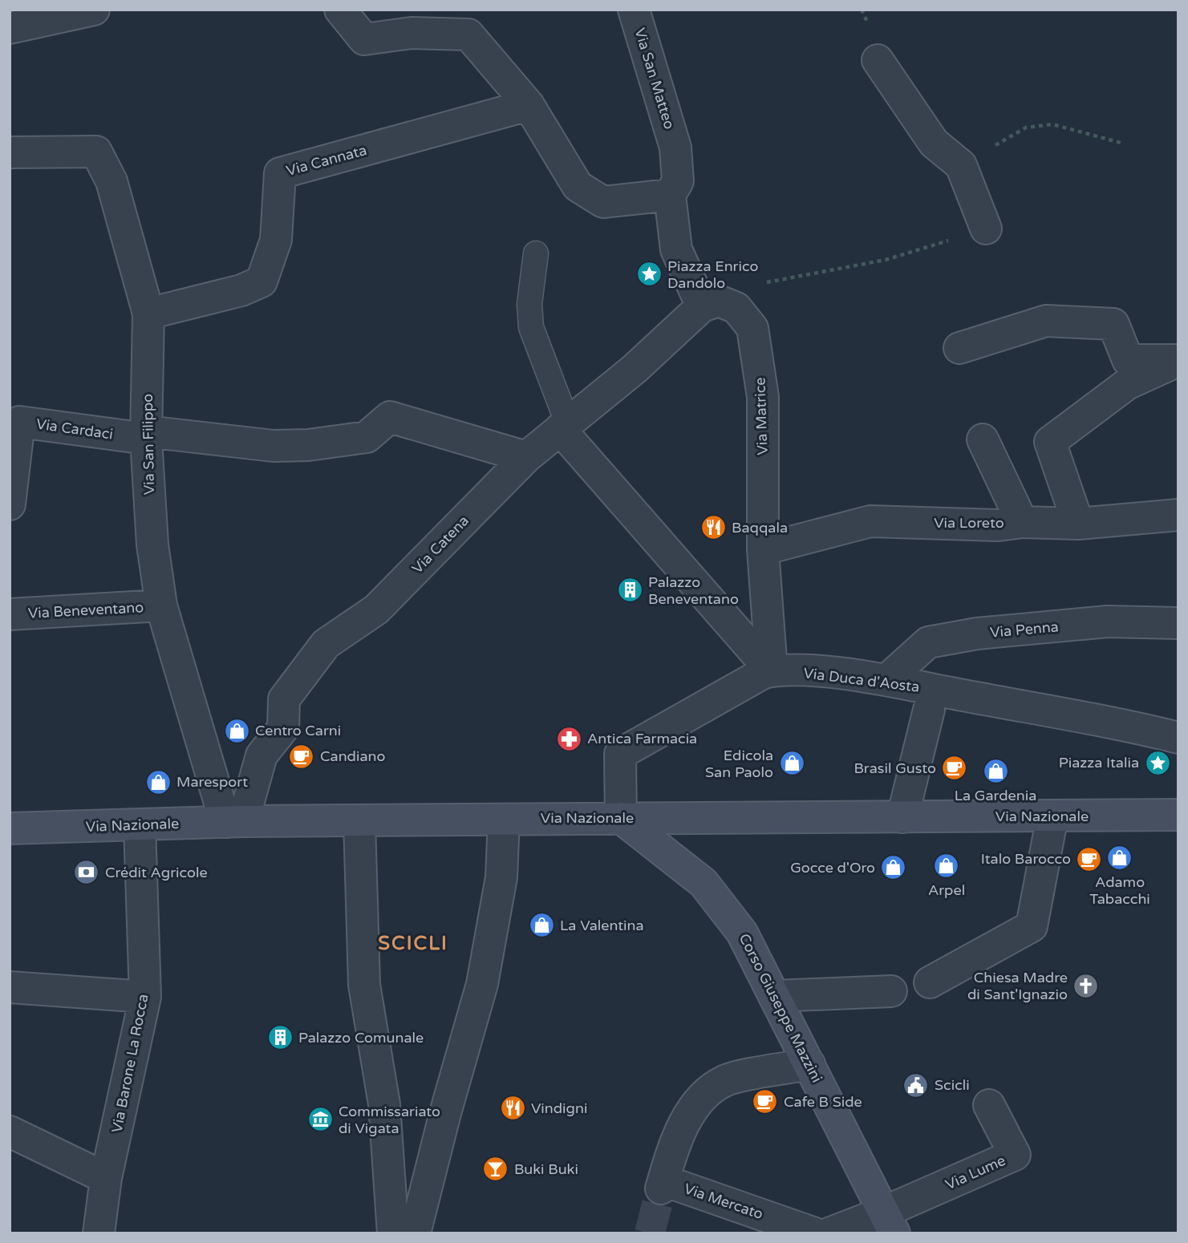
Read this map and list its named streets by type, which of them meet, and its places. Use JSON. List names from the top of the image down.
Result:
{
  "streets": {
    "street": [
      "Via San Matteo",
      "Via Cannata",
      "Via Matrice",
      "Via Cardaci",
      "Via San Filippo",
      "Via Loreto",
      "Via Catena",
      "Via Beneventano",
      "Via Penna",
      "Via Duca d'Aosta",
      "Via Nazionale",
      "Corso Giuseppe Mazzini",
      "Via Barone La Rocca",
      "Via Lume",
      "Via Mercato"
    ]
  },
  "crossings": [
    ["Via Cannata", "Via San Filippo"],
    ["Via Matrice", "Via Loreto"],
    ["Via Matrice", "Via Catena"],
    ["Via Matrice", "Via Duca d'Aosta"],
    ["Via Cardaci", "Via San Filippo"],
    ["Via San Filippo", "Via Catena"],
    ["Via San Filippo", "Via Beneventano"],
    ["Via San Filippo", "Via Nazionale"],
    ["Via Catena", "Via Nazionale"],
    ["Via Penna", "Via Duca d'Aosta"],
    ["Via Duca d'Aosta", "Via Nazionale"],
    ["Via Duca d'Aosta", "Corso Giuseppe Mazzini"],
    ["Via Nazionale", "Corso Giuseppe Mazzini"],
    ["Via Nazionale", "Via Barone La Rocca"],
    ["Corso Giuseppe Mazzini", "Via Lume"],
    ["Corso Giuseppe Mazzini", "Via Mercato"]
  ],
  "districts": ["SCICLI"],
  "places": {
    "place": ["Piazza Enrico Dandolo", "Piazza Italia"],
    "restaurant": ["Baqqala", "Vindigni"],
    "building": ["Palazzo Beneventano", "Palazzo Comunale"],
    "shop": [
      "Centro Carni",
      "Edicola San Paolo",
      "La Gardenia",
      "Maresport",
      "Adamo Tabacchi",
      "Arpel",
      "Gocce d'Oro",
      "La Valentina"
    ],
    "pharmacy": ["Antica Farmacia"],
    "cafe": [
      "Candiano",
      "Brasil Gusto",
      "Italo Barocco",
      "Cafe B Side"
    ],
    "bank": ["Crédit Agricole"],
    "church": ["Chiesa Madre di Sant'Ignazio"],
    "public building": ["Scicli"],
    "museum": ["Commissariato di Vigata"],
    "bar": ["Buki Buki"]
  }
}
